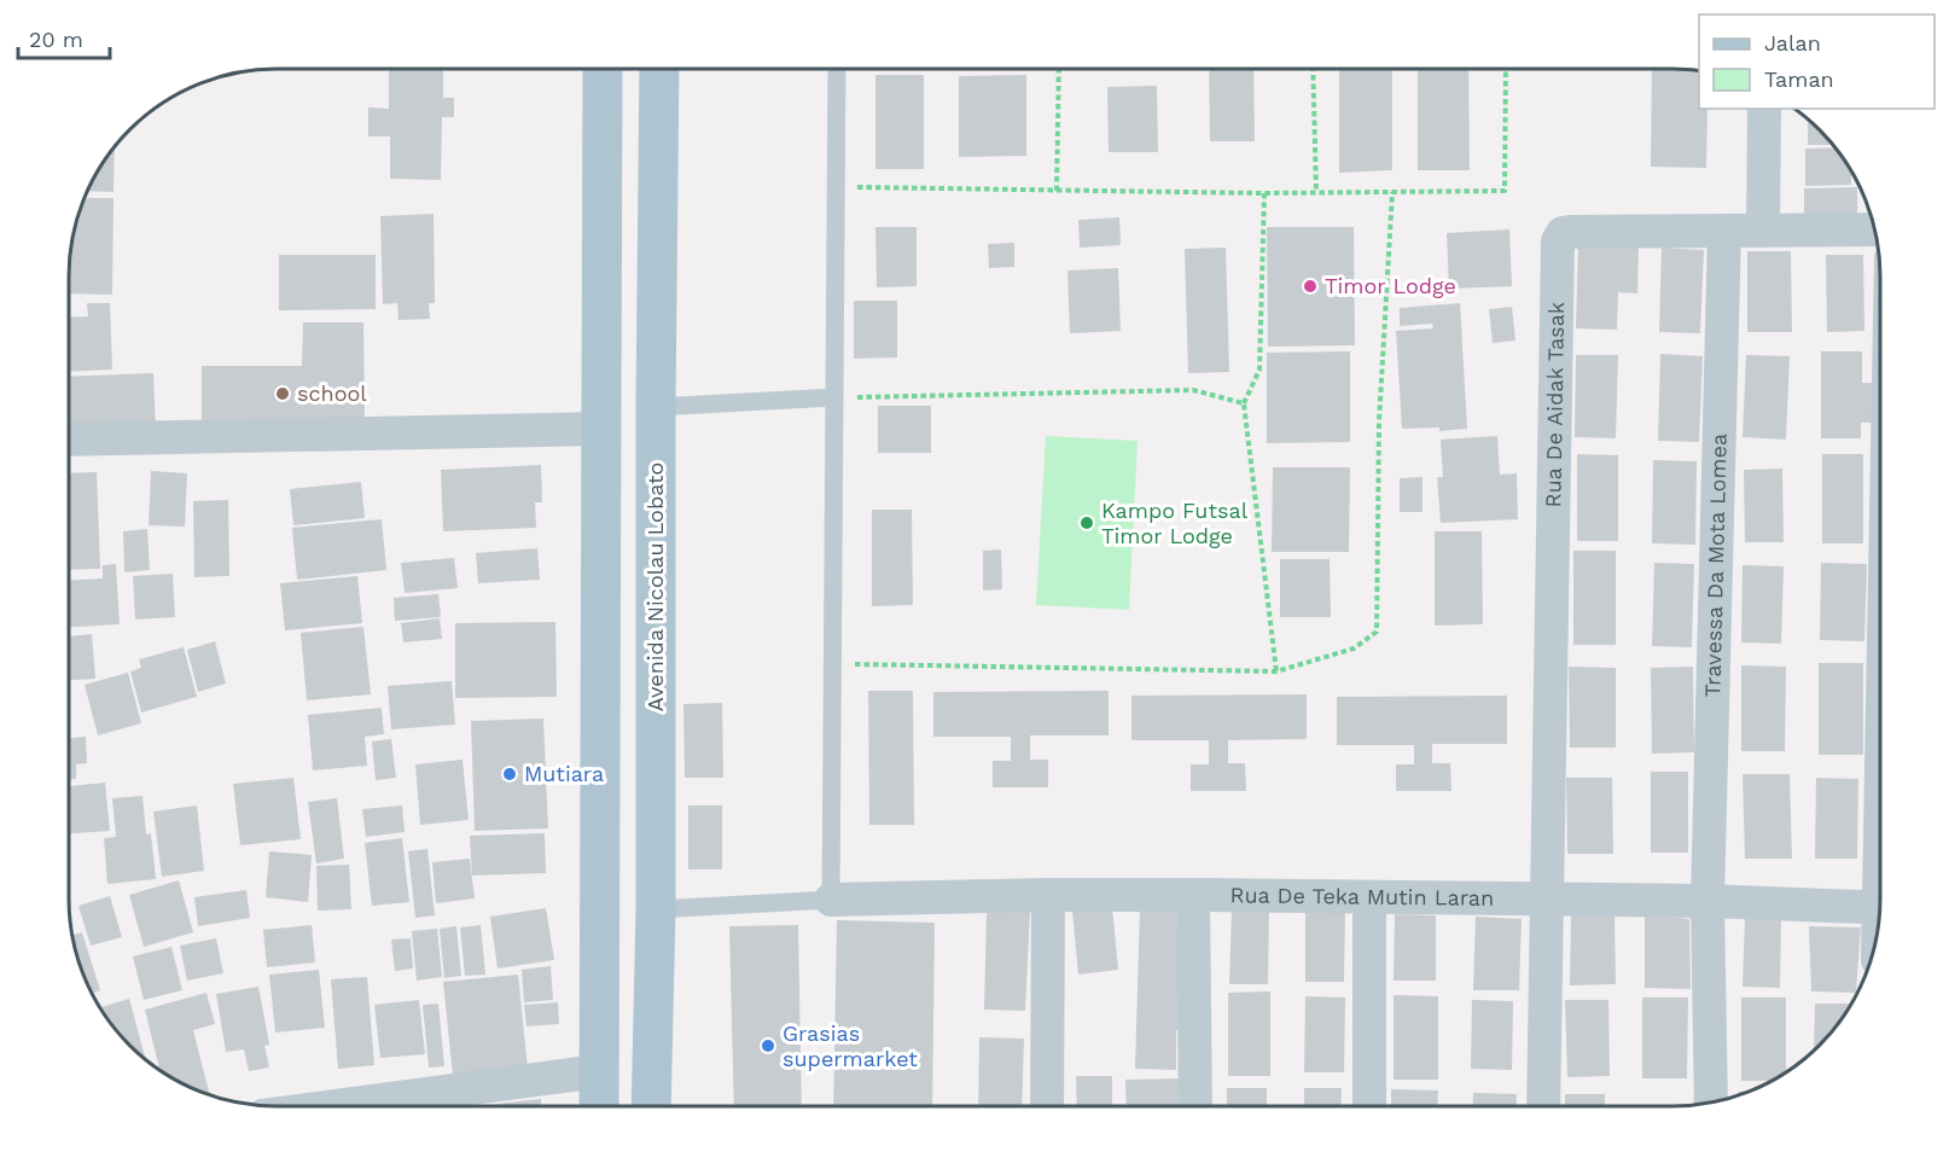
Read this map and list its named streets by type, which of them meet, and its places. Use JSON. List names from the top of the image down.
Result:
{
  "streets": {
    "main road": ["Avenida Nicolau Lobato"],
    "street": ["Rua De Aidak Tasak", "Travessa Da Mota Lomea", "Rua De Teka Mutin Laran"]
  },
  "crossings": [
    ["Rua De Aidak Tasak", "Travessa Da Mota Lomea"],
    ["Rua De Aidak Tasak", "Rua De Teka Mutin Laran"],
    ["Travessa Da Mota Lomea", "Rua De Teka Mutin Laran"]
  ],
  "places": [
    "Timor Lodge",
    "school",
    "Kampo Futsal Timor Lodge",
    "Mutiara",
    "Grasias supermarket"
  ],
  "legend": ["Jalan", "Taman"],
  "scale_bar": "20 m"
}
